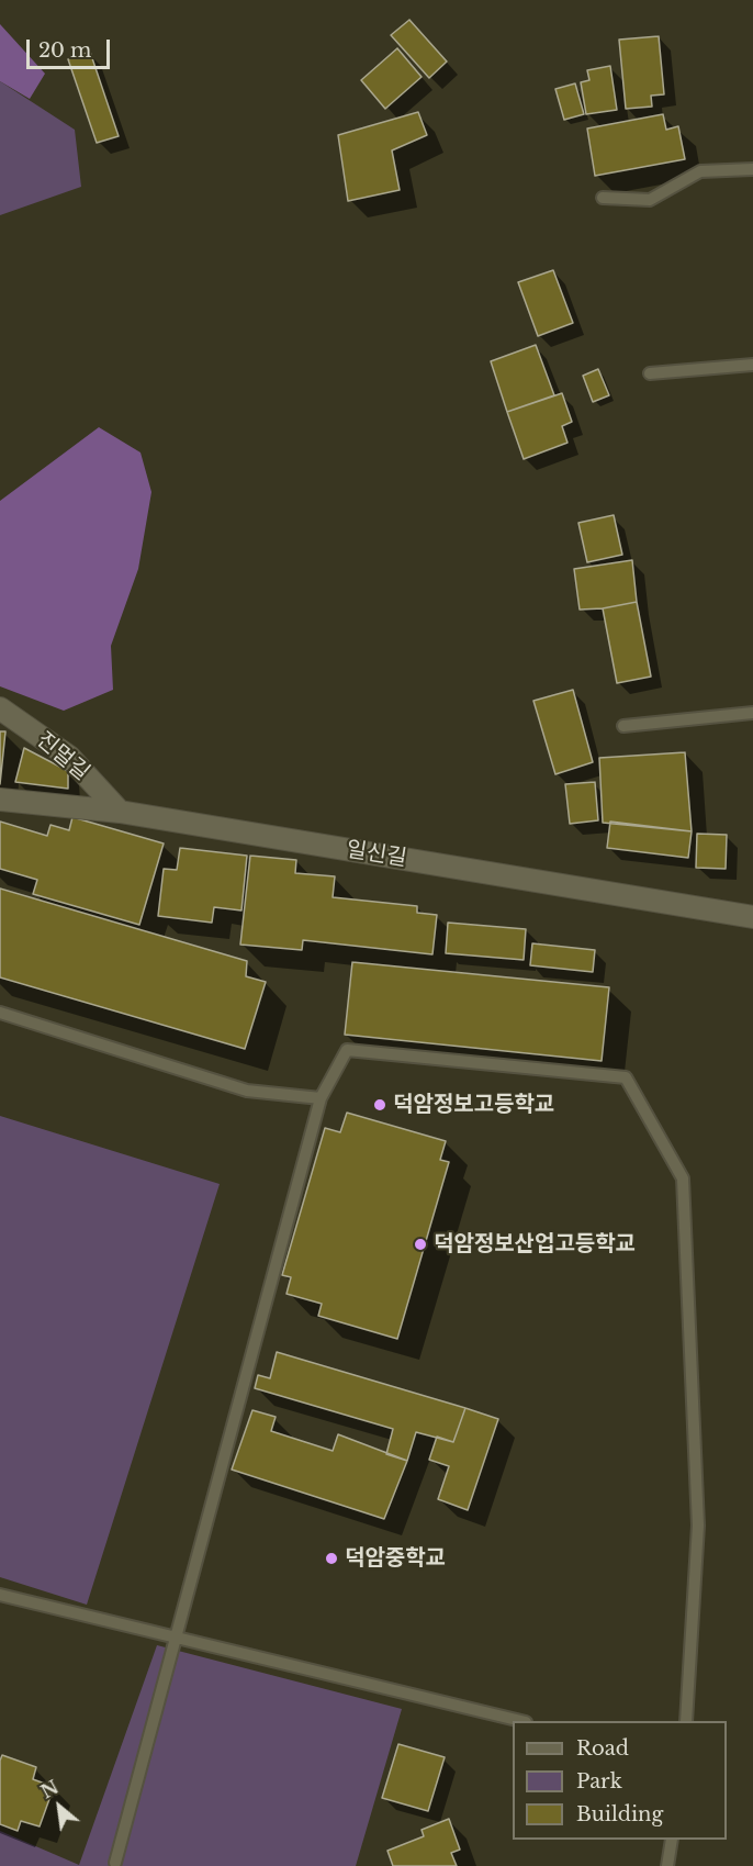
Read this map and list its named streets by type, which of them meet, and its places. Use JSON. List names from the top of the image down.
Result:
{
  "streets": {
    "street": ["진멀길", "일신길"]
  },
  "crossings": [
    ["진멀길", "일신길"]
  ],
  "places": ["덕암정보고등학교", "덕암정보산업고등학교", "덕암중학교"],
  "legend": ["Road", "Park", "Building"],
  "scale_bar": "20 m",
  "north": "top left"
}
